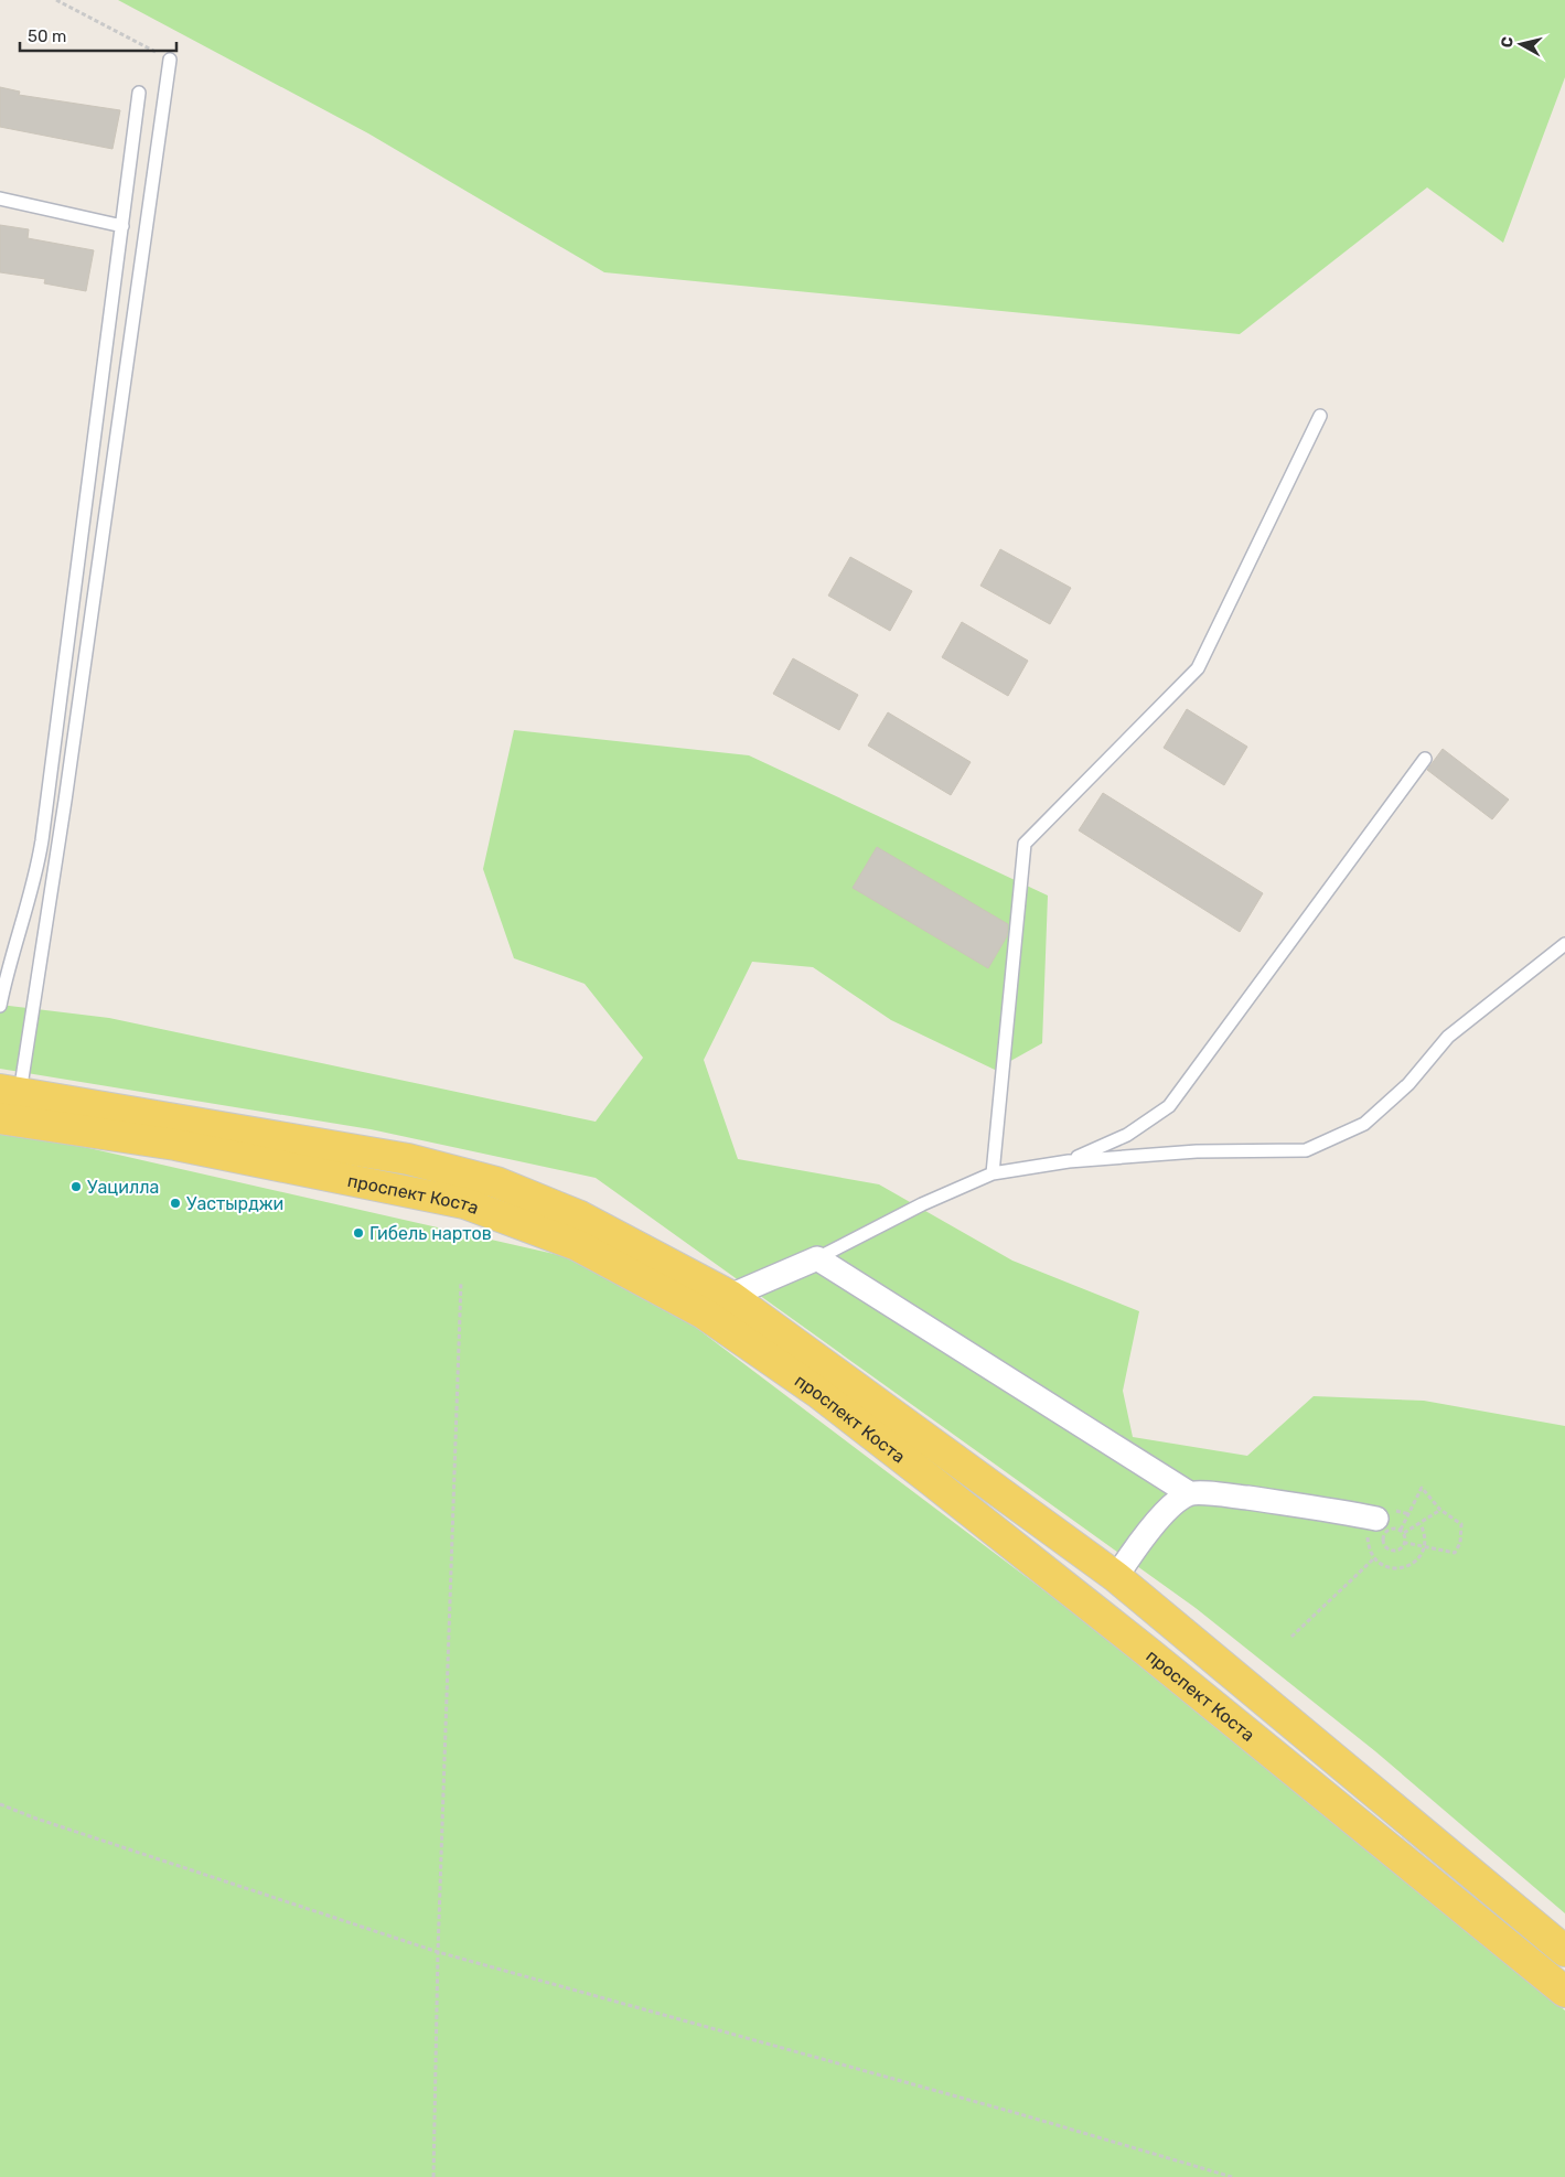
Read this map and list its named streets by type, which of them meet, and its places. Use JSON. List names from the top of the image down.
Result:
{
  "streets": {
    "main road": ["проспект Коста"]
  },
  "places": ["Уацилла", "Уастырджи", "Гибель нартов"],
  "scale_bar": "50 m",
  "north": "left"
}
